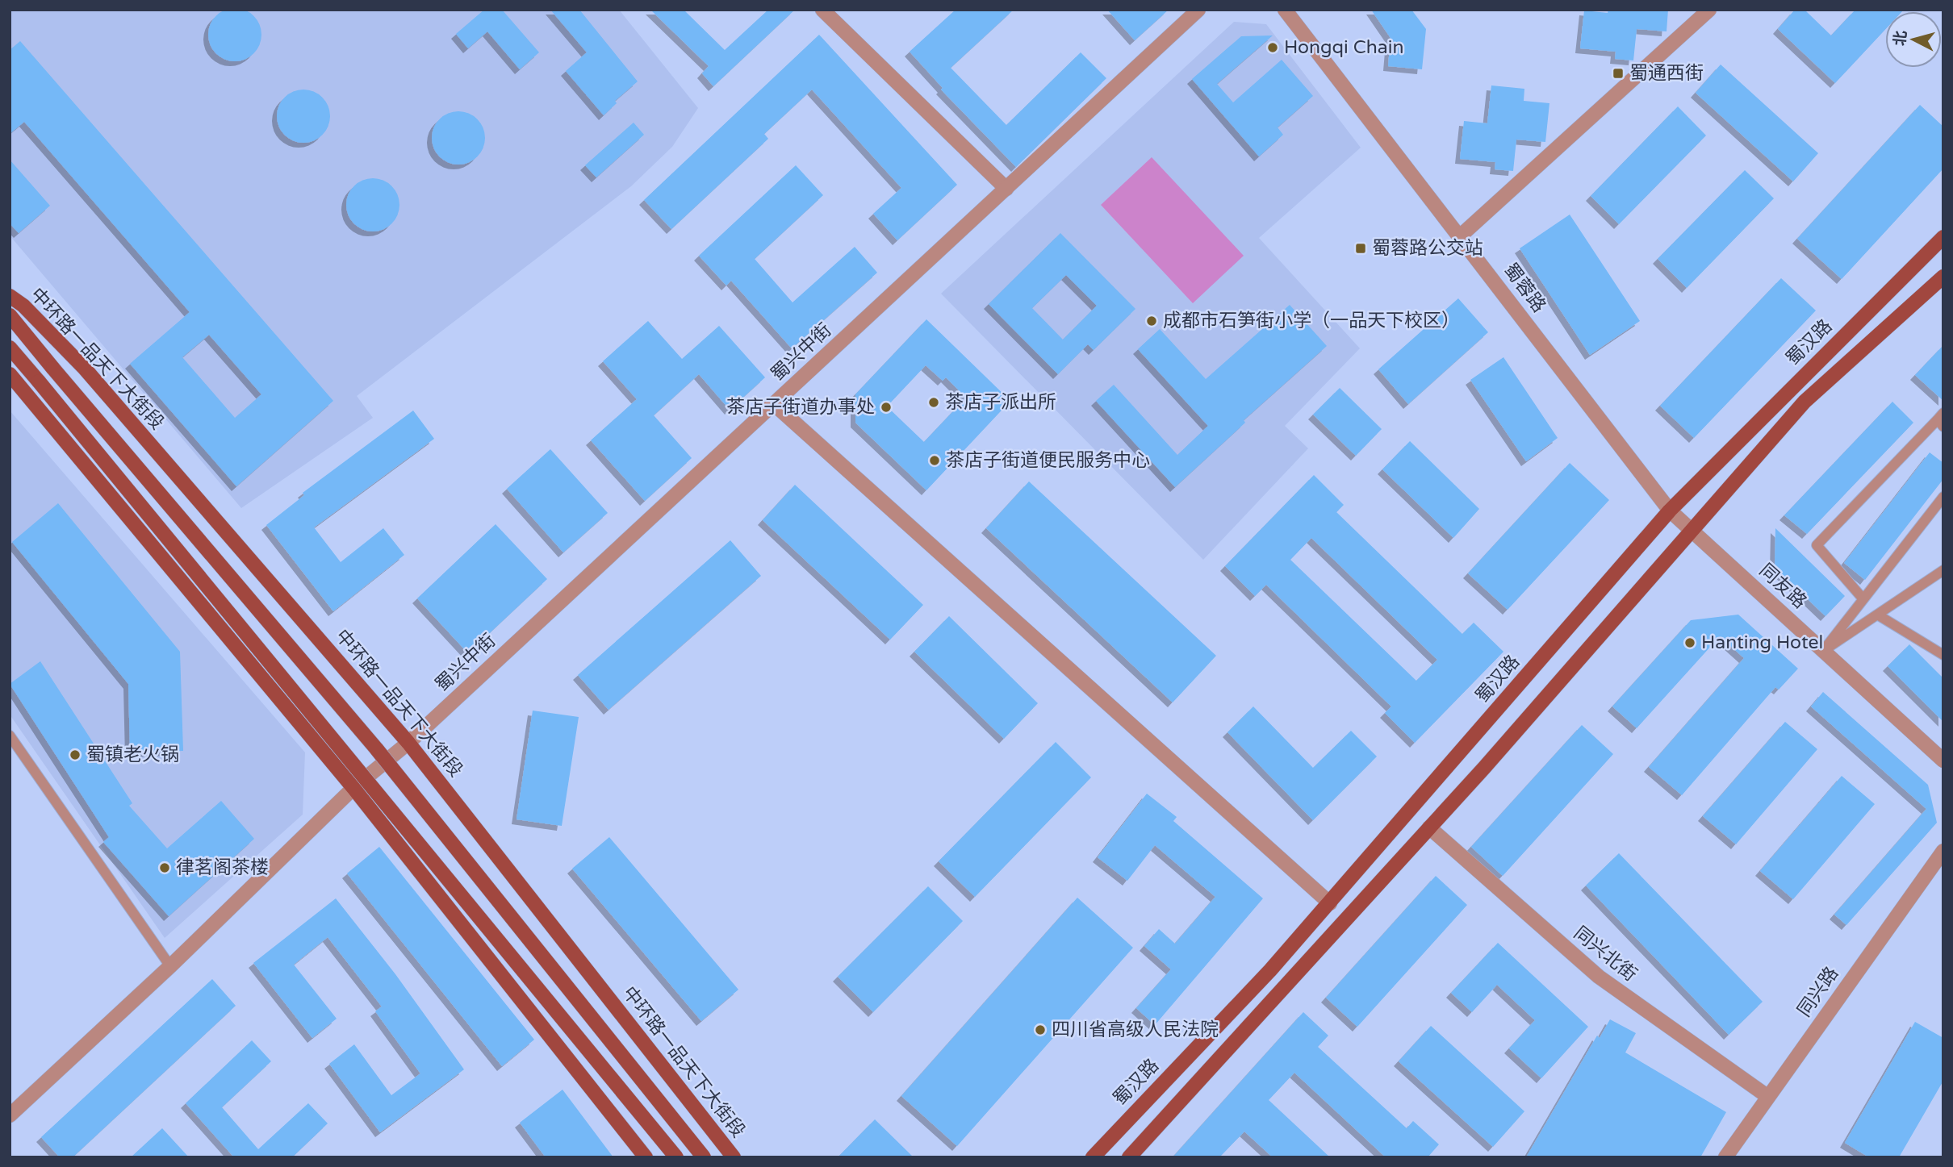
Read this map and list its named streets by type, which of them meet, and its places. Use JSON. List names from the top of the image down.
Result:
{
  "streets": {
    "main road": ["蜀汉路", "中环路一品天下大街段"],
    "street": [
      "蜀蓉路",
      "蜀兴中街",
      "同友路",
      "同兴北街",
      "同兴路"
    ]
  },
  "crossings": [
    ["蜀蓉路", "蜀汉路"],
    ["蜀蓉路", "同友路"],
    ["蜀汉路", "同友路"],
    ["蜀兴中街", "中环路一品天下大街段"],
    ["同兴北街", "同兴路"]
  ],
  "places": {
    "other": [
      "Hongqi Chain",
      "成都市石笋街小学（一品天下校区）",
      "茶店子派出所",
      "茶店子街道办事处",
      "茶店子街道便民服务中心",
      "Hanting Hotel",
      "蜀镇老火锅",
      "律茗阁茶楼",
      "四川省高级人民法院"
    ],
    "transit": ["蜀通西街", "蜀蓉路公交站"]
  },
  "north": "left"
}
